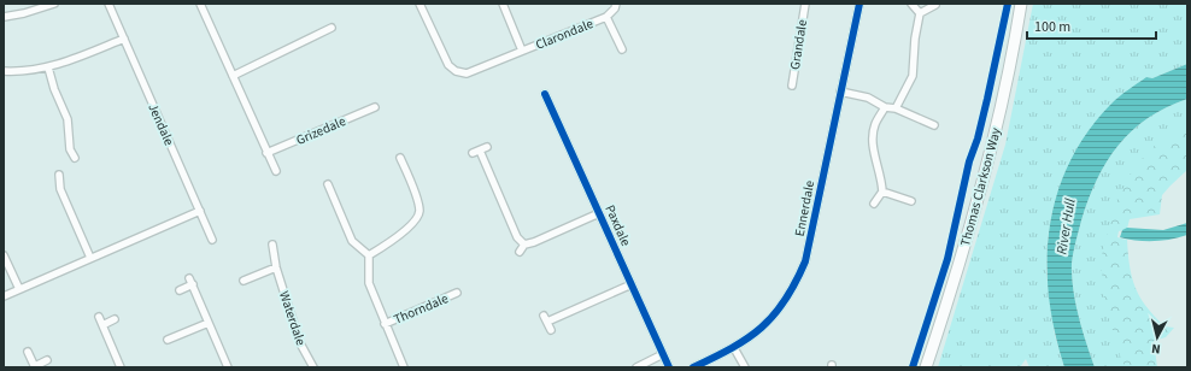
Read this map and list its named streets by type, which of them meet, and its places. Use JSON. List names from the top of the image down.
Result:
{
  "streets": {
    "highway": ["Thomas Clarkson Way"],
    "street": [
      "Clarondale",
      "Grandale",
      "Jendale",
      "Grizedale",
      "Ennerdale",
      "Paxdale",
      "Thorndale",
      "Waterdale"
    ]
  },
  "water": ["River Hull"],
  "scale_bar": "100 m",
  "north": "bottom"
}
